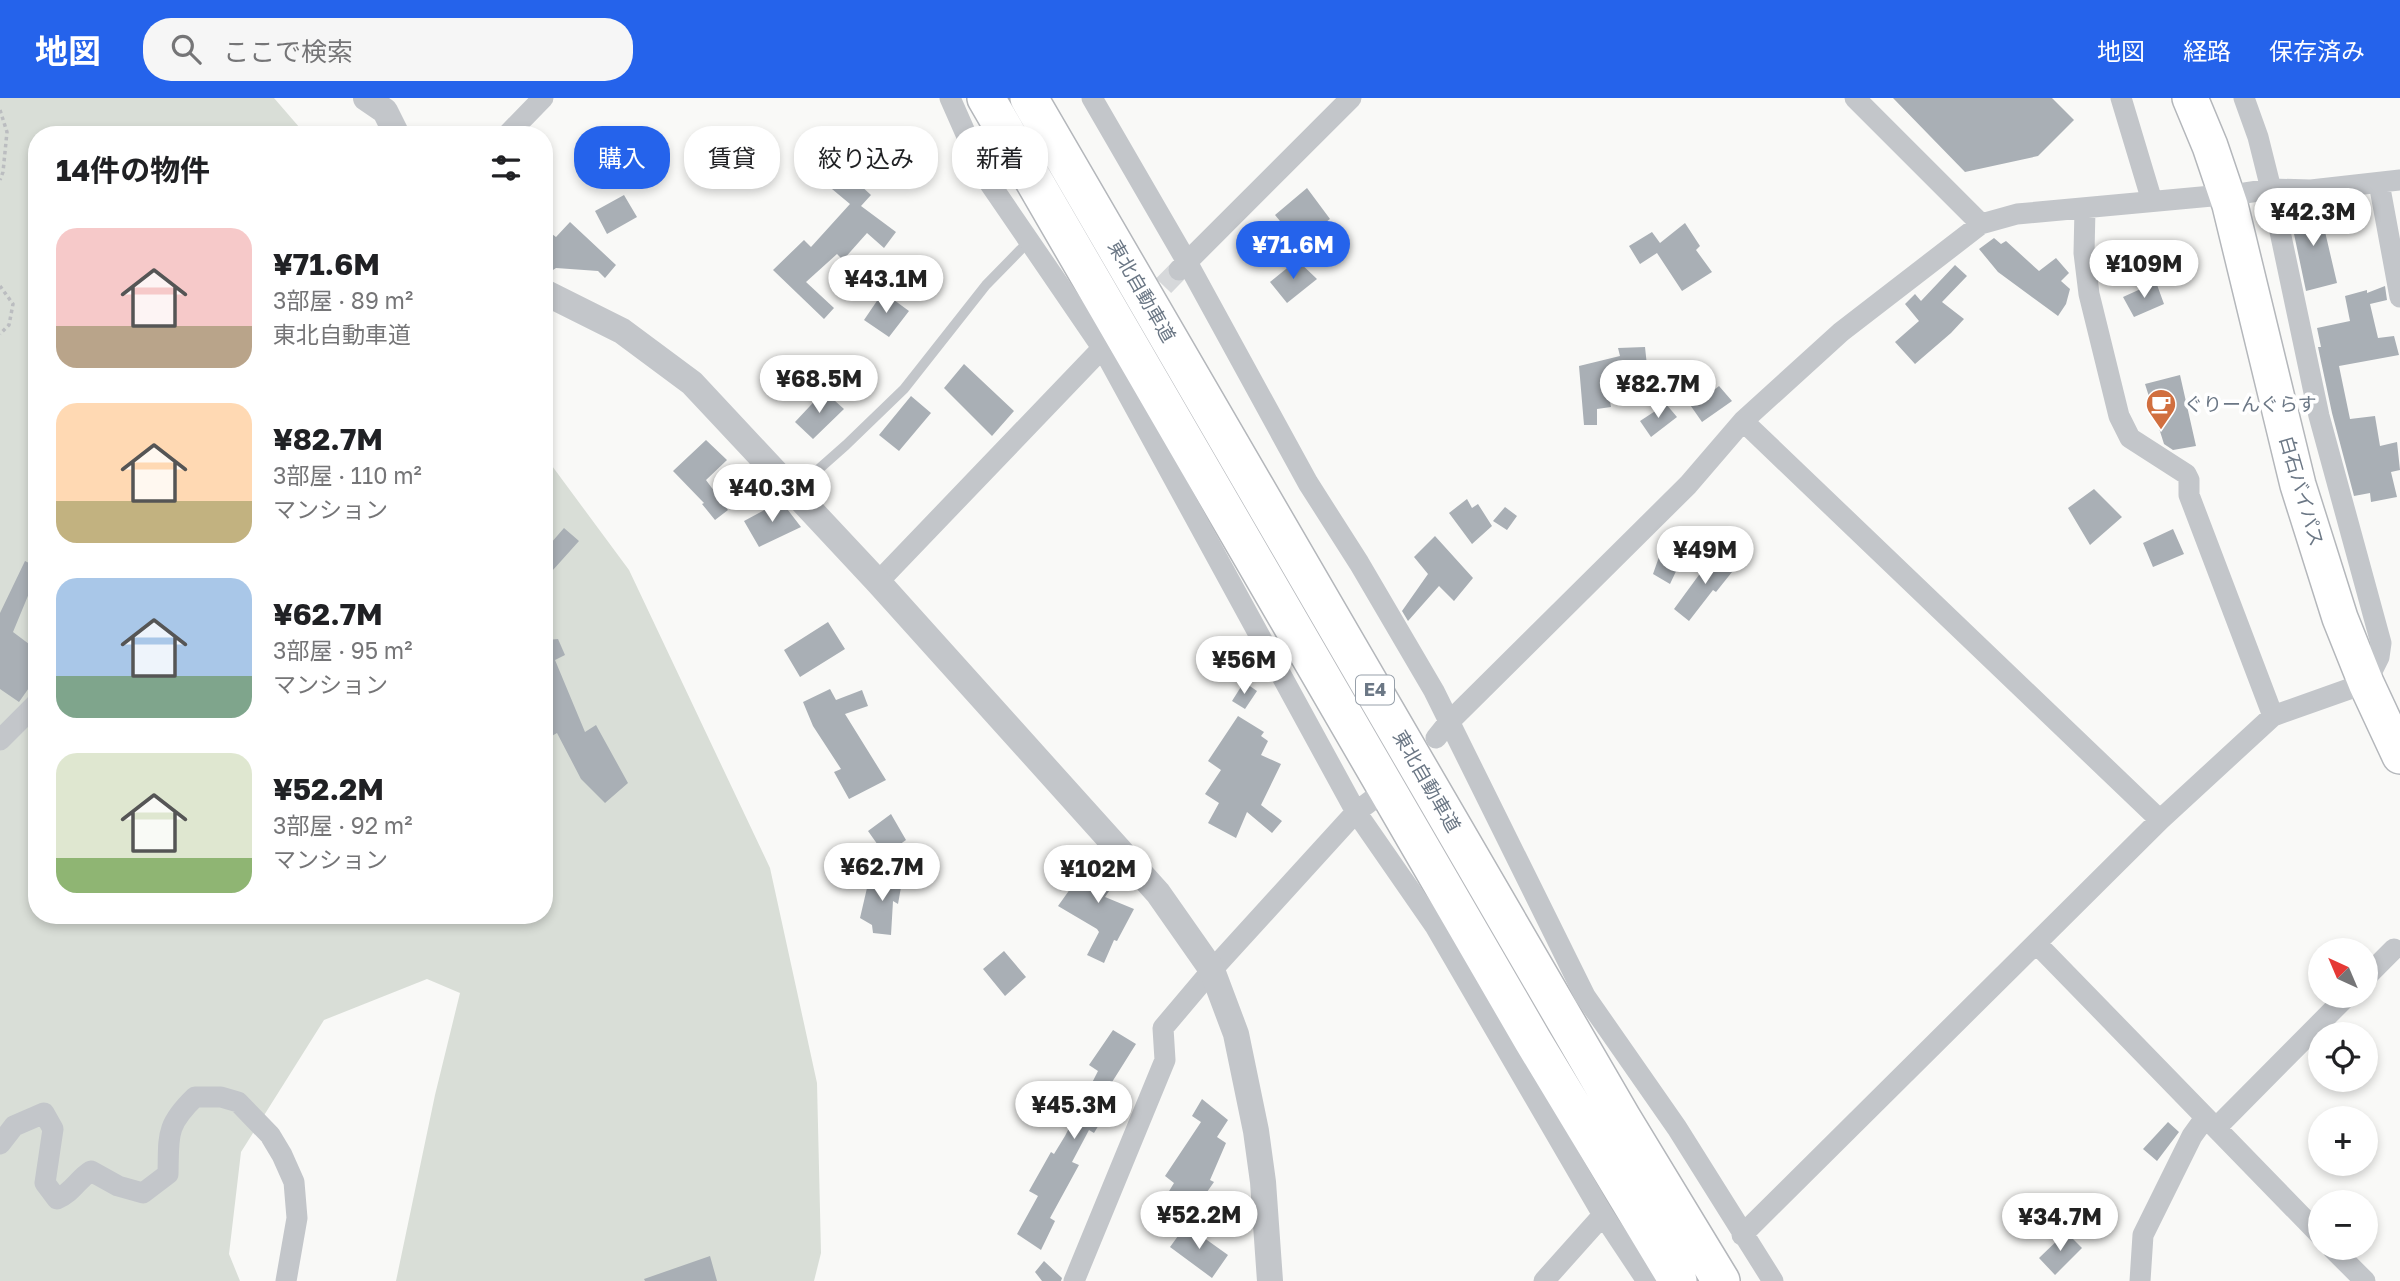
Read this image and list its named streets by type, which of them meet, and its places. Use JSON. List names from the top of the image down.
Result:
{
  "streets": {
    "highway": ["東北自動車道", "白石バイパス", "E4"]
  },
  "places": {
    "cafe": ["ぐりーんぐらす"]
  },
  "north": "top left",
  "page": {
    "header": "地図",
    "search": "ここで検索",
    "nav": ["地図", "経路", "保存済み"],
    "chip": [
      "購入",
      "賃貸",
      "絞り込み",
      "新着"
    ],
    "heading": "14件の物件",
    "price": [
      "¥42.3M",
      "¥71.6M",
      "¥109M",
      "¥43.1M",
      "¥68.5M",
      "¥82.7M",
      "¥40.3M",
      "¥49M",
      "¥56M",
      "¥62.7M",
      "¥102M",
      "¥45.3M",
      "¥52.2M",
      "¥34.7M"
    ],
    "list": [
      {
        "name": "¥71.6M",
        "note": "3部屋 · 89 m² · 東北自動車道"
      },
      {
        "name": "¥82.7M",
        "note": "3部屋 · 110 m² · マンション"
      },
      {
        "name": "¥62.7M",
        "note": "3部屋 · 95 m² · マンション"
      },
      {
        "name": "¥52.2M",
        "note": "3部屋 · 92 m² · マンション"
      }
    ],
    "map_buttons": ["+", "−"]
  }
}
